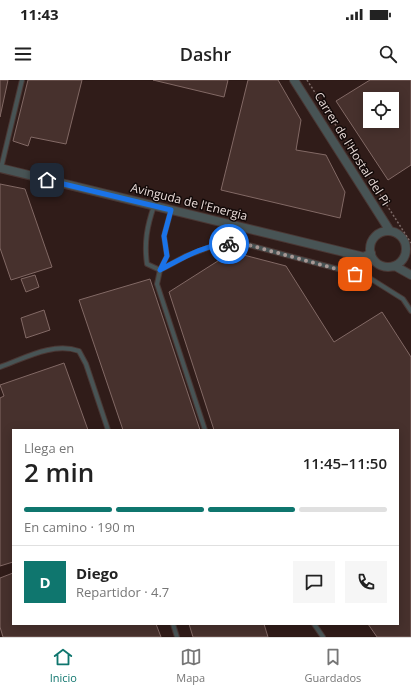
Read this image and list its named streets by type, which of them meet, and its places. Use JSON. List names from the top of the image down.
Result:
{
  "streets": {
    "street": ["Carrer de l'Hostal del Pi", "Avinguda de l'Energia"]
  },
  "crossings": [
    ["Carrer de l'Hostal del Pi", "Avinguda de l'Energia"]
  ],
  "page": {
    "status": "11:43",
    "header": "Dashr",
    "heading": ["2 min", "Llega en", "11:45–11:50"],
    "panel": ["Diego", "Repartidor · 4.7"],
    "bar": "En camino · 190 m",
    "round": "D",
    "tabs": ["Inicio", "Mapa", "Guardados"]
  }
}
